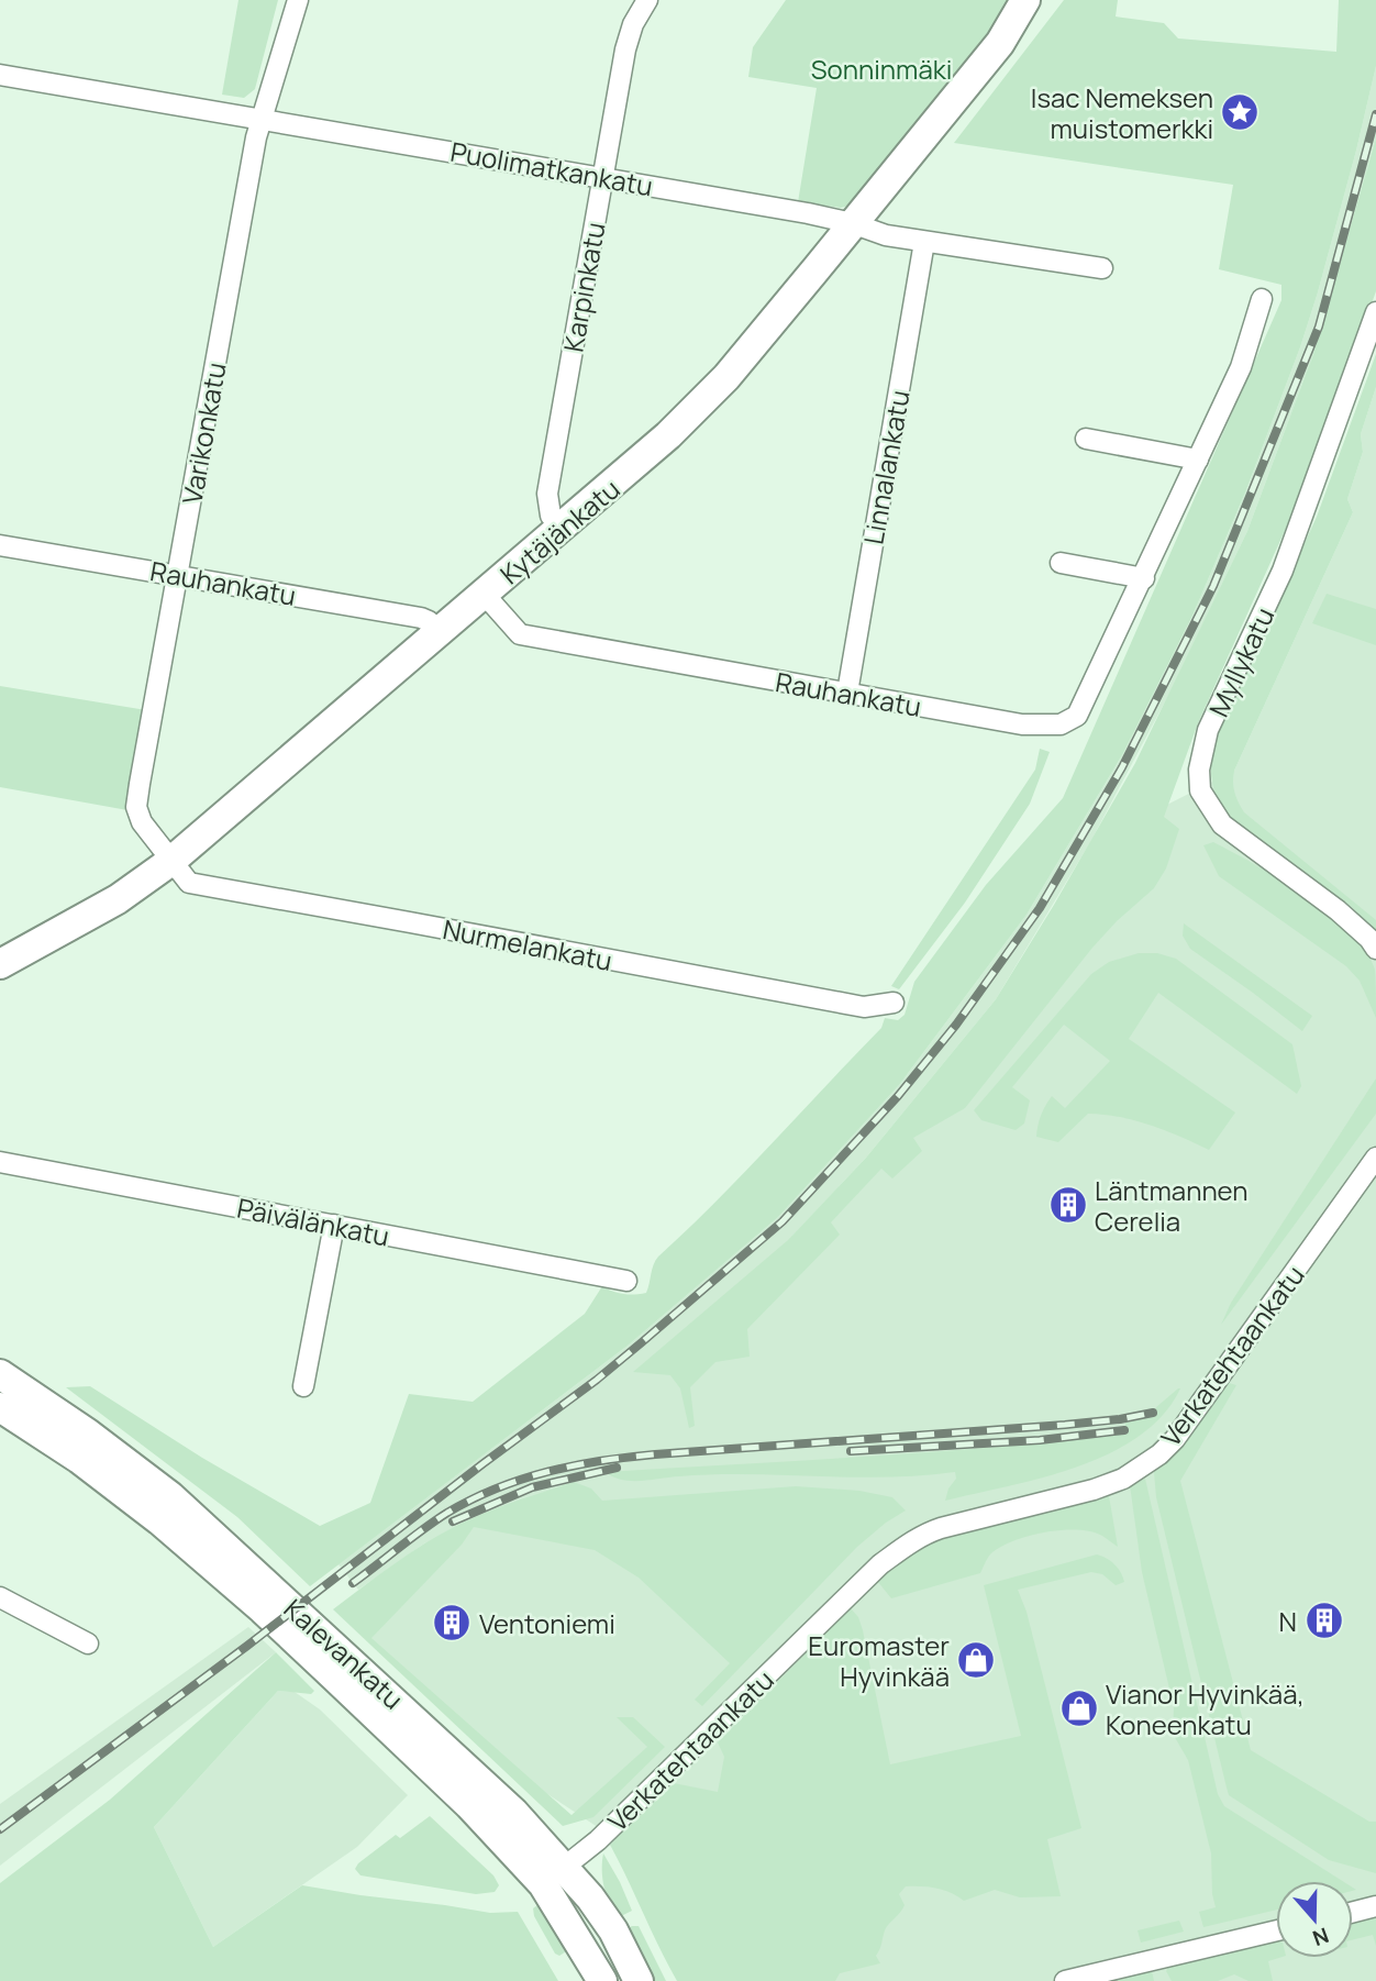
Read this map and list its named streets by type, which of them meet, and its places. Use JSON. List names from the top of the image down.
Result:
{
  "streets": {
    "main road": ["Kytäjänkatu", "Kalevankatu"],
    "street": [
      "Puolimatkankatu",
      "Karpinkatu",
      "Varikonkatu",
      "Linnalankatu",
      "Rauhankatu",
      "Myllykatu",
      "Nurmelankatu",
      "Päivälänkatu",
      "Verkatehtaankatu"
    ]
  },
  "crossings": [
    ["Puolimatkankatu", "Karpinkatu"],
    ["Puolimatkankatu", "Varikonkatu"],
    ["Puolimatkankatu", "Linnalankatu"],
    ["Puolimatkankatu", "Kytäjänkatu"],
    ["Karpinkatu", "Kytäjänkatu"],
    ["Varikonkatu", "Kytäjänkatu"],
    ["Varikonkatu", "Rauhankatu"],
    ["Varikonkatu", "Nurmelankatu"],
    ["Linnalankatu", "Rauhankatu"],
    ["Kytäjänkatu", "Rauhankatu"],
    ["Kytäjänkatu", "Nurmelankatu"],
    ["Verkatehtaankatu", "Kalevankatu"]
  ],
  "parks": ["Sonninmäki"],
  "places": {
    "place": ["Isac Nemeksen muistomerkki"],
    "building": ["Läntmannen Cerelia", "N", "Ventoniemi"],
    "shop": ["Euromaster Hyvinkää", "Vianor Hyvinkää, Koneenkatu"]
  },
  "north": "bottom"
}
